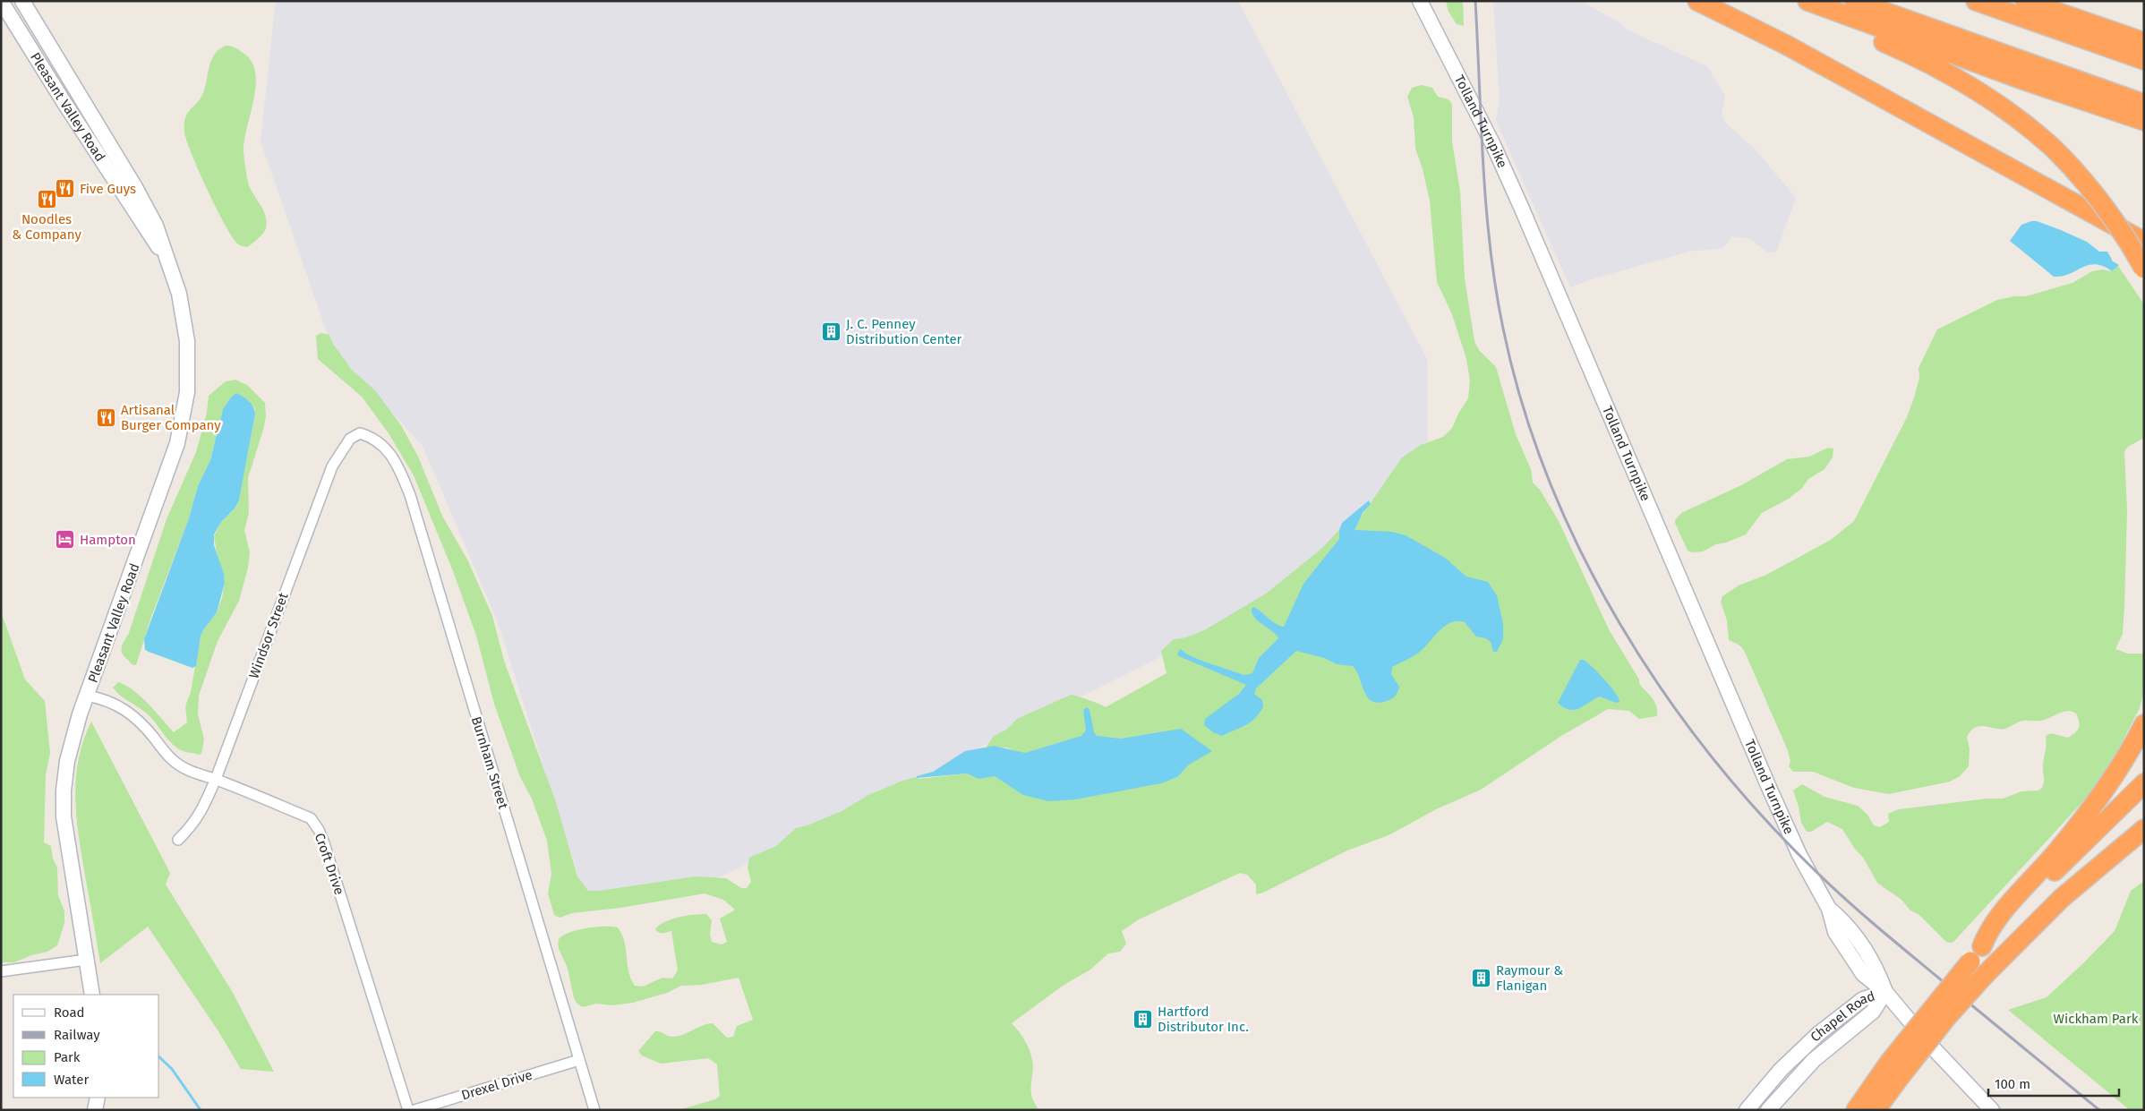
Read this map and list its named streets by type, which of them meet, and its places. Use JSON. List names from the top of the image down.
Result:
{
  "streets": {
    "main road": ["Pleasant Valley Road", "Tolland Turnpike", "Chapel Road"],
    "street": [
      "Windsor Street",
      "Burnham Street",
      "Croft Drive",
      "Drexel Drive"
    ]
  },
  "crossings": [
    ["Pleasant Valley Road", "Croft Drive"],
    ["Tolland Turnpike", "Chapel Road"],
    ["Windsor Street", "Burnham Street"],
    ["Windsor Street", "Croft Drive"],
    ["Burnham Street", "Drexel Drive"]
  ],
  "parks": ["Wickham Park"],
  "places": {
    "restaurant": ["Five Guys", "Noodles & Company", "Artisanal Burger Company"],
    "building": ["J. C. Penney Distribution Center", "Raymour & Flanigan", "Hartford Distributor Inc."],
    "hotel": ["Hampton"]
  },
  "legend": [
    "Road",
    "Railway",
    "Park",
    "Water"
  ],
  "scale_bar": "100 m"
}
